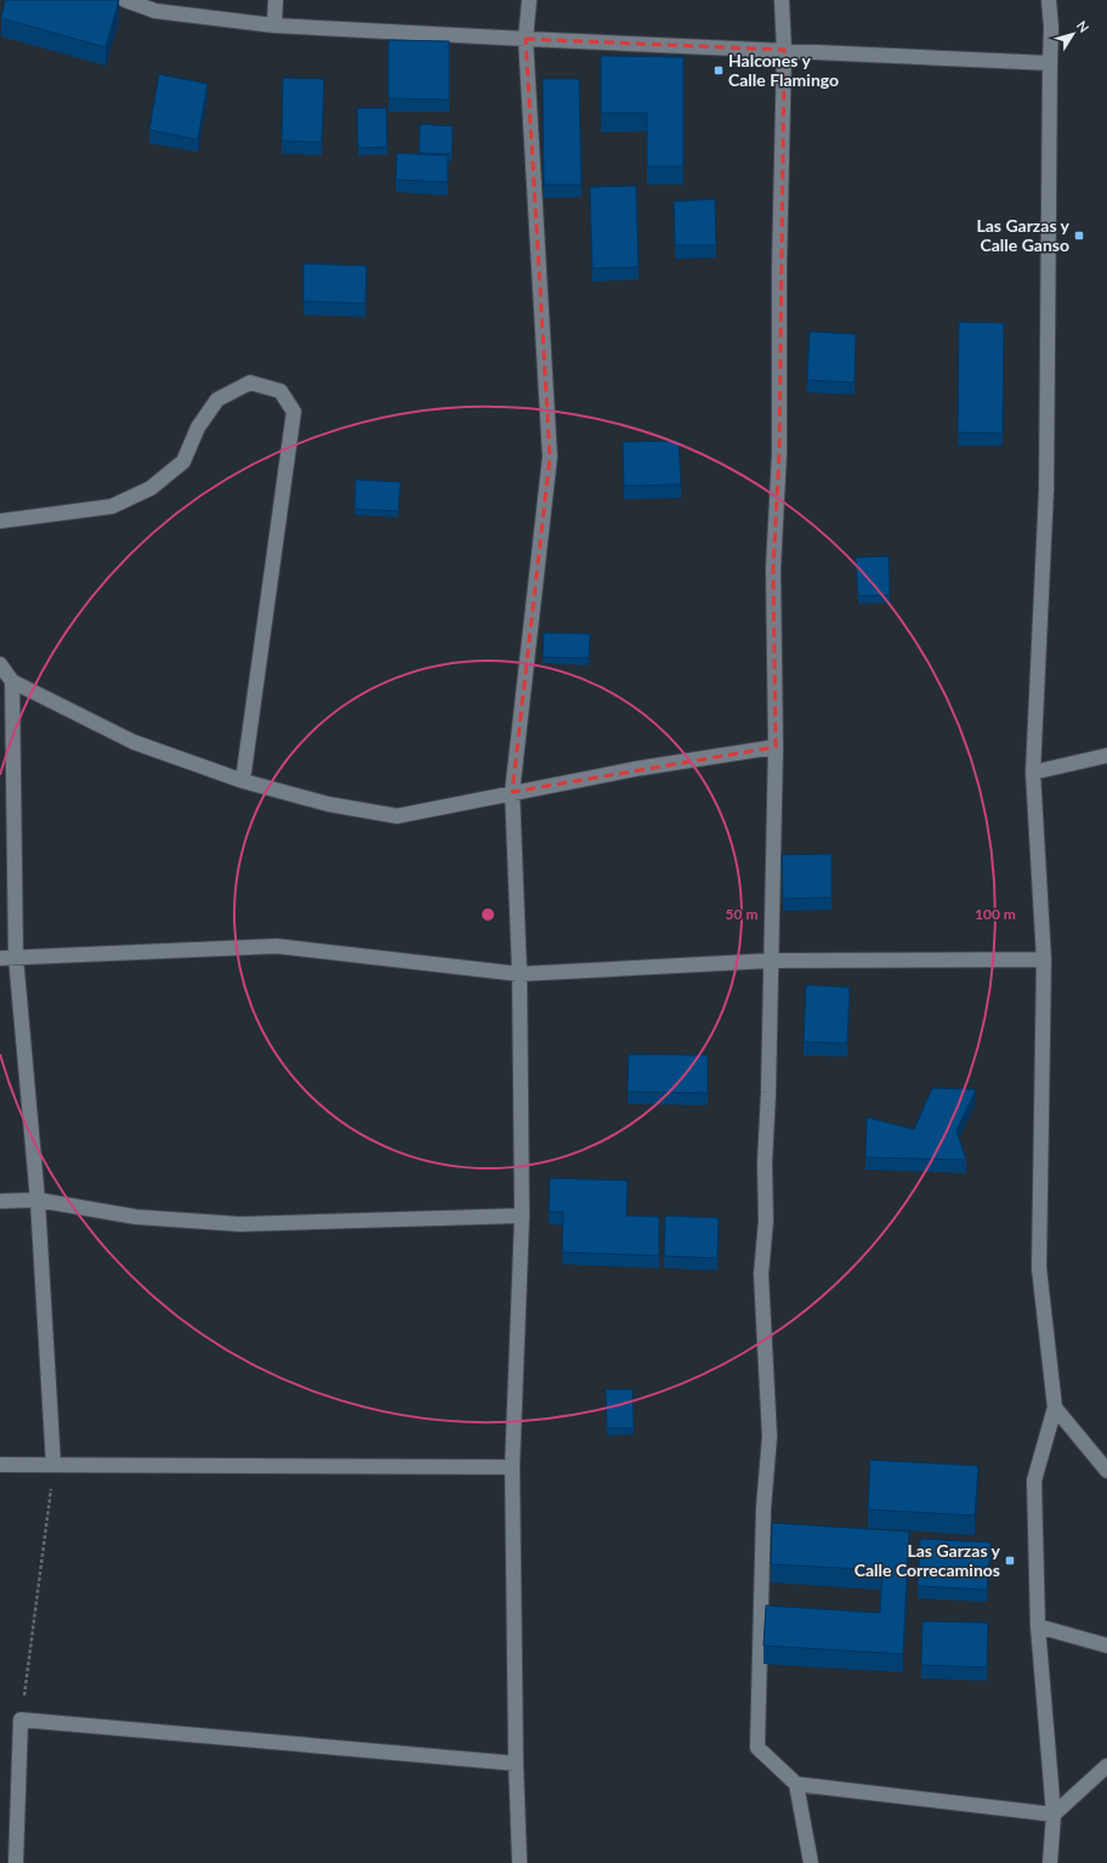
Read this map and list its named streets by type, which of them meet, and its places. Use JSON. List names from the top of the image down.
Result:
{
  "places": {
    "transit": ["Halcones y Calle Flamingo", "Las Garzas y Calle Ganso", "Las Garzas y Calle Correcaminos"]
  },
  "north": "top right",
  "rings": ["50 m", "100 m"]
}
